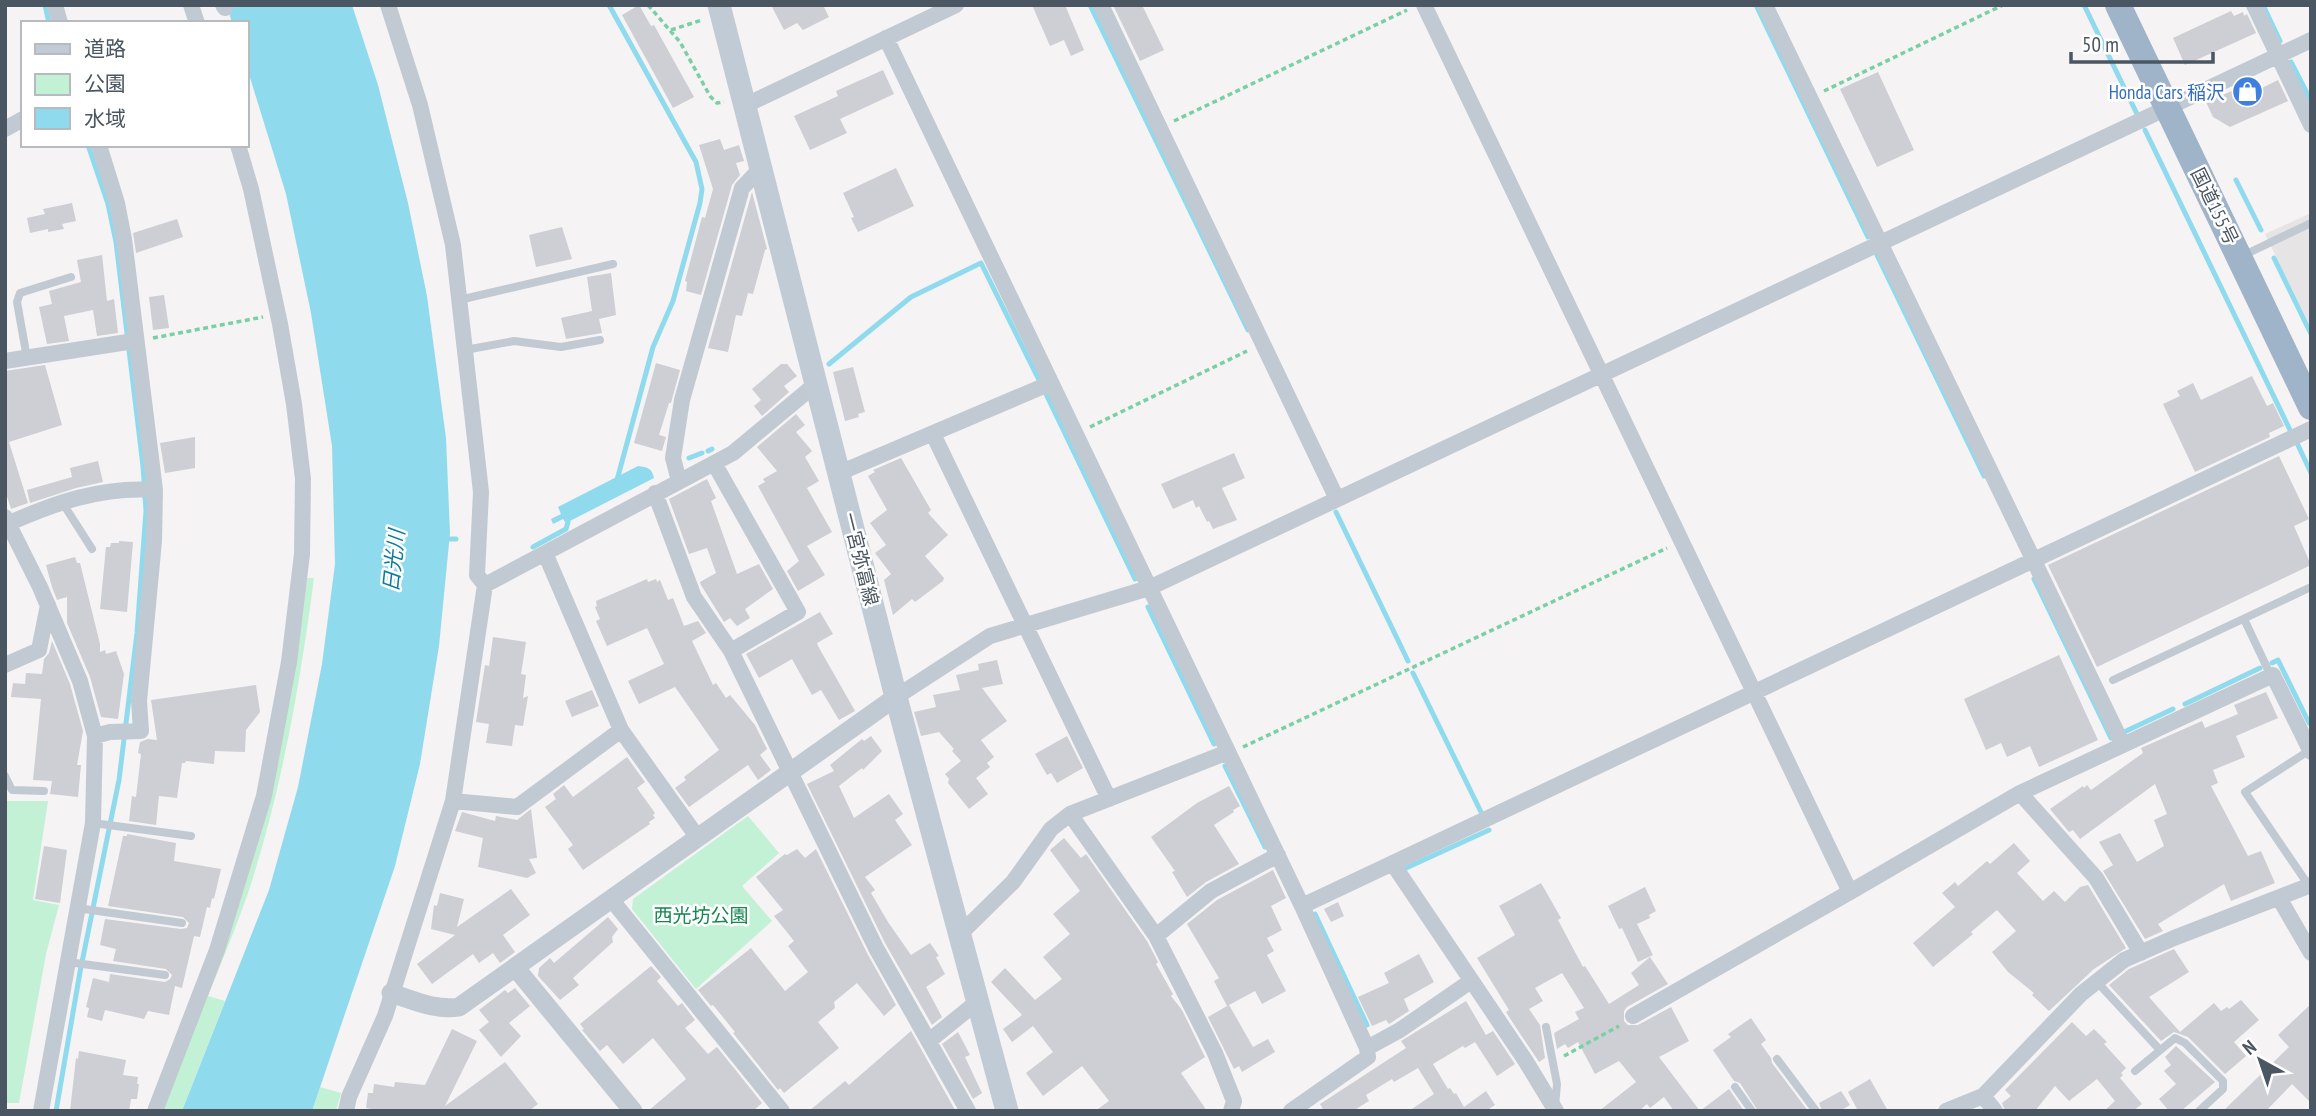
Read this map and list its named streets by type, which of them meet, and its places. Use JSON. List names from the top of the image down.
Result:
{
  "streets": {
    "highway": ["国道155号"],
    "main road": ["一宮弥富線"]
  },
  "water": ["日光川"],
  "parks": ["西光坊公園"],
  "places": {
    "shop": ["Honda Cars 稲沢"]
  },
  "legend": ["道路", "公園", "水域"],
  "scale_bar": "50 m",
  "north": "top left"
}
